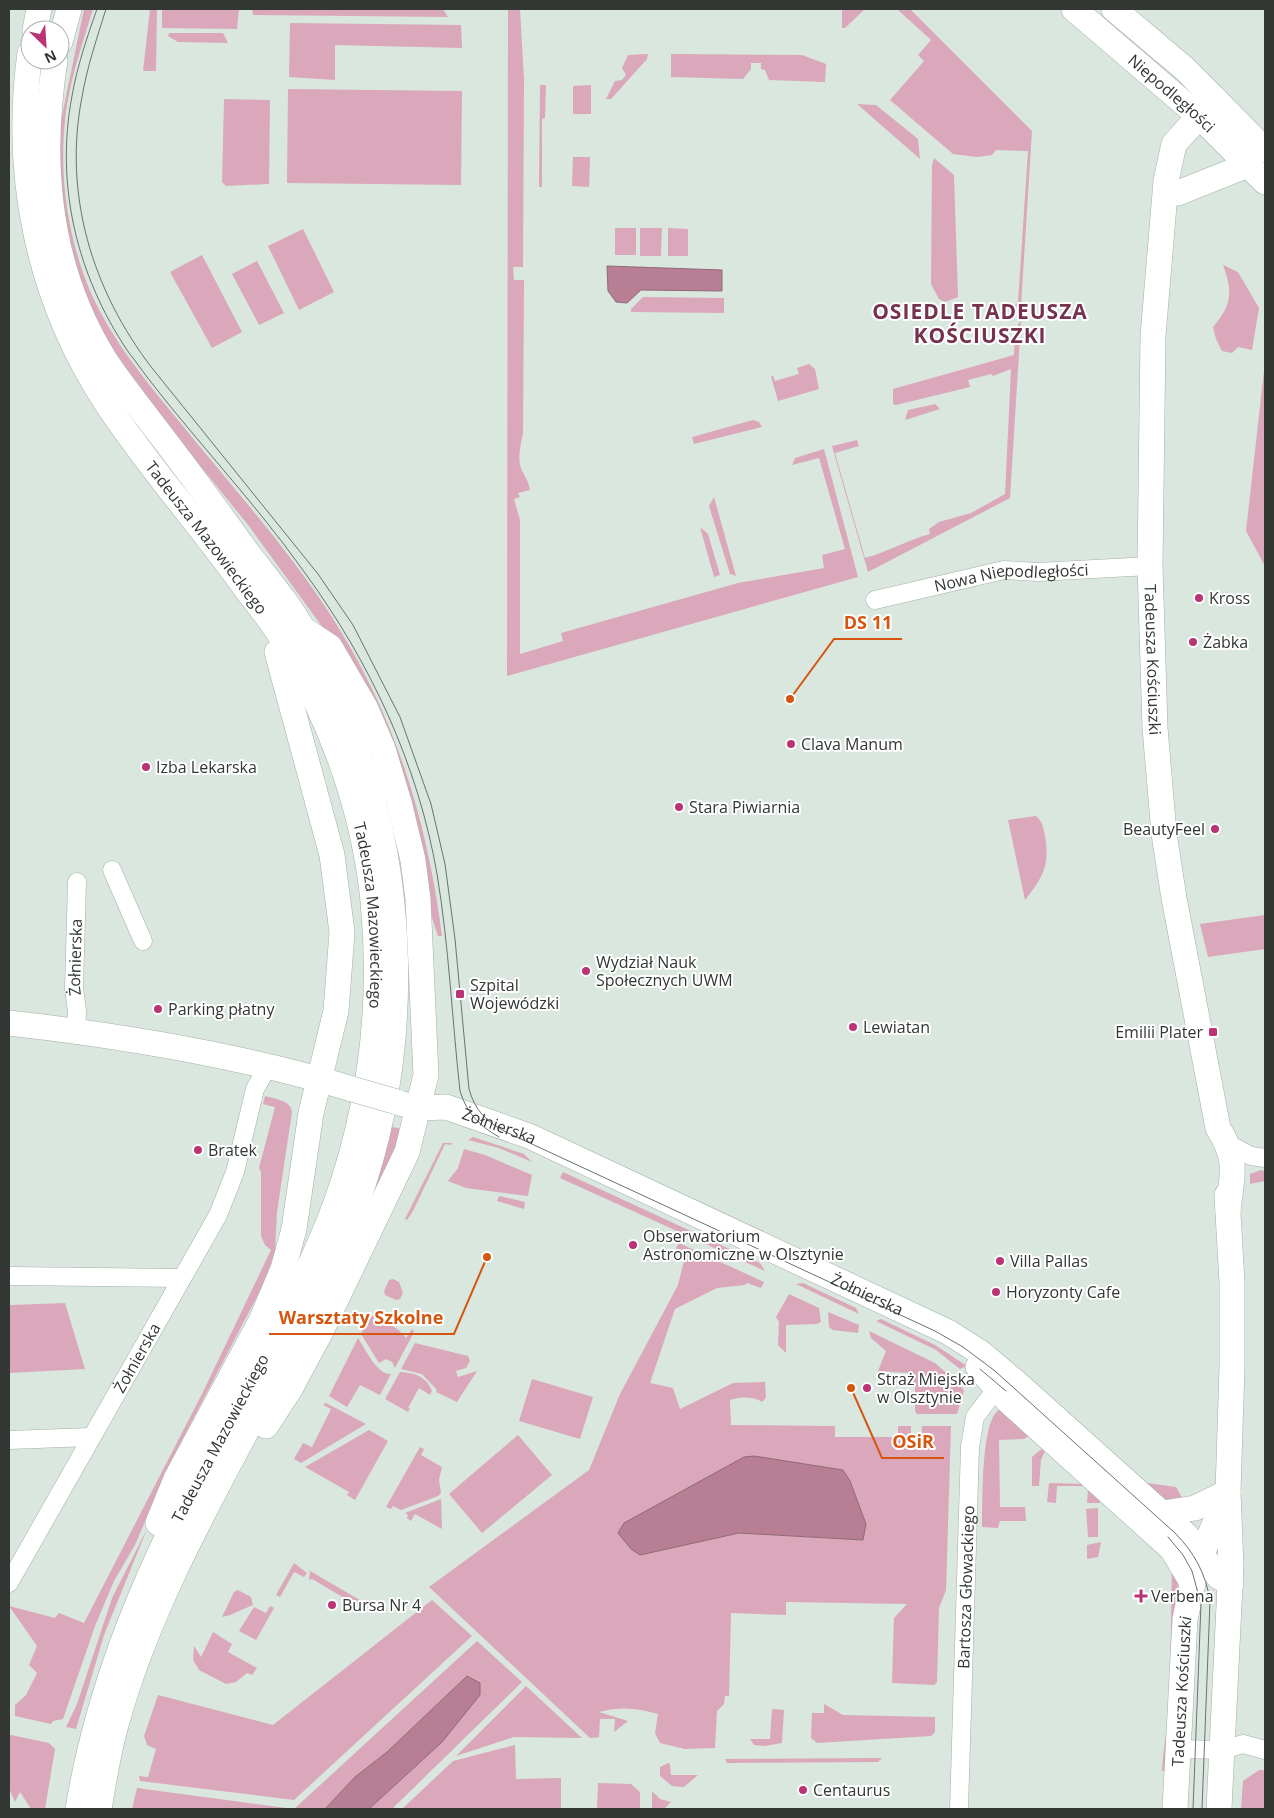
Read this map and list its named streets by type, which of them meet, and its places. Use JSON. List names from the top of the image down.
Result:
{
  "streets": {
    "street": [
      "Niepodległości",
      "Tadeusza Mazowieckiego",
      "Nowa Niepodległości",
      "Tadeusza Kościuszki",
      "Żołnierska",
      "Bartosza Głowackiego"
    ]
  },
  "crossings": [
    ["Niepodległości", "Tadeusza Kościuszki"],
    ["Nowa Niepodległości", "Tadeusza Kościuszki"],
    ["Tadeusza Kościuszki", "Żołnierska"],
    ["Żołnierska", "Bartosza Głowackiego"]
  ],
  "districts": ["OSIEDLE TADEUSZA KOŚCIUSZKI"],
  "places": {
    "other": [
      "Kross",
      "Żabka",
      "DS 11",
      "Clava Manum",
      "Izba Lekarska",
      "Stara Piwiarnia",
      "BeautyFeel",
      "Wydział Nauk Społecznych UWM",
      "Parking płatny",
      "Lewiatan",
      "Bratek",
      "Obserwatorium Astronomiczne w Olsztynie",
      "Warsztaty Szkolne",
      "Villa Pallas",
      "Horyzonty Cafe",
      "OSiR",
      "Straż Miejska w Olsztynie",
      "Bursa Nr 4",
      "Centaurus"
    ],
    "transit": ["Szpital Wojewódzki", "Emilii Plater"],
    "health": ["Verbena"]
  },
  "north": "bottom right"
}
